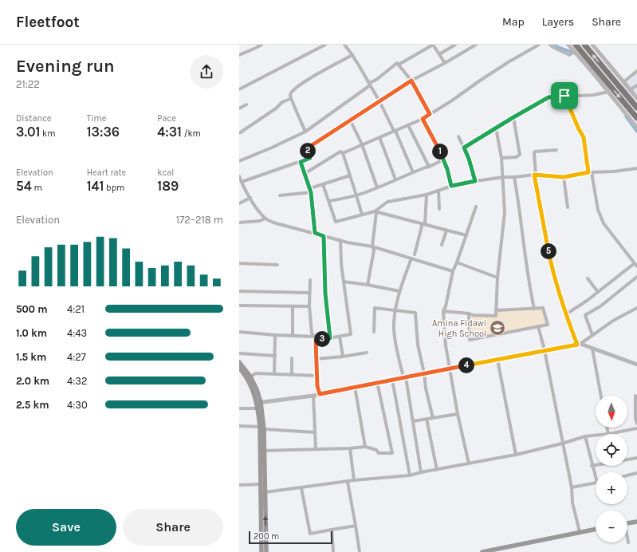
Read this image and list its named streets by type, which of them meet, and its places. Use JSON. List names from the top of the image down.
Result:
{
  "places": {
    "school or university": ["Amina Fidawi High School"]
  },
  "scale_bar": "200 m",
  "north": "bottom",
  "page": {
    "header": "Fleetfoot",
    "nav": ["Map", "Layers", "Share"],
    "heading": ["Evening run", "21:22"],
    "stats": [
      ["Distance", "3.01 km"],
      ["Time", "13:36"],
      ["Pace", "4:31 /km"],
      ["Elevation", "54 m"],
      ["Heart rate", "141 bpm"],
      ["kcal", "189"]
    ],
    "pins": [
      "2",
      "1",
      "5",
      "3",
      "4"
    ],
    "chart": ["Elevation", "172–218 m"],
    "list": [
      {
        "name": "500 m",
        "note": "4:21"
      },
      {
        "name": "1.0 km",
        "note": "4:43"
      },
      {
        "name": "1.5 km",
        "note": "4:27"
      },
      {
        "name": "2.0 km",
        "note": "4:32"
      },
      {
        "name": "2.5 km",
        "note": "4:30"
      }
    ],
    "map_buttons": ["+", "−"],
    "buttons": ["Save", "Share"],
    "scale": "200 m"
  }
}
